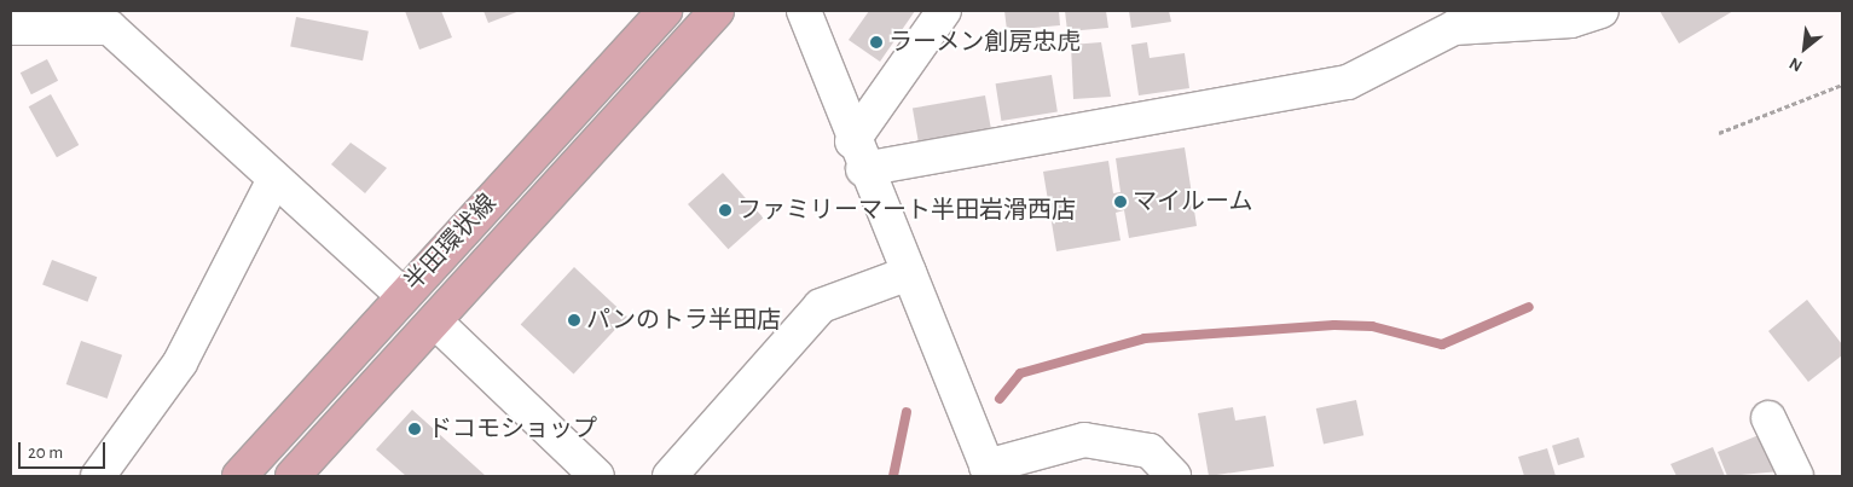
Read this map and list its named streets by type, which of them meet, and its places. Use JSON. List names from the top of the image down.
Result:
{
  "streets": {
    "main road": ["半田環状線"]
  },
  "places": [
    "ラーメン創房忠虎",
    "マイルーム",
    "ファミリーマート半田岩滑西店",
    "パンのトラ半田店",
    "ドコモショップ"
  ],
  "scale_bar": "20 m",
  "north": "bottom left"
}
